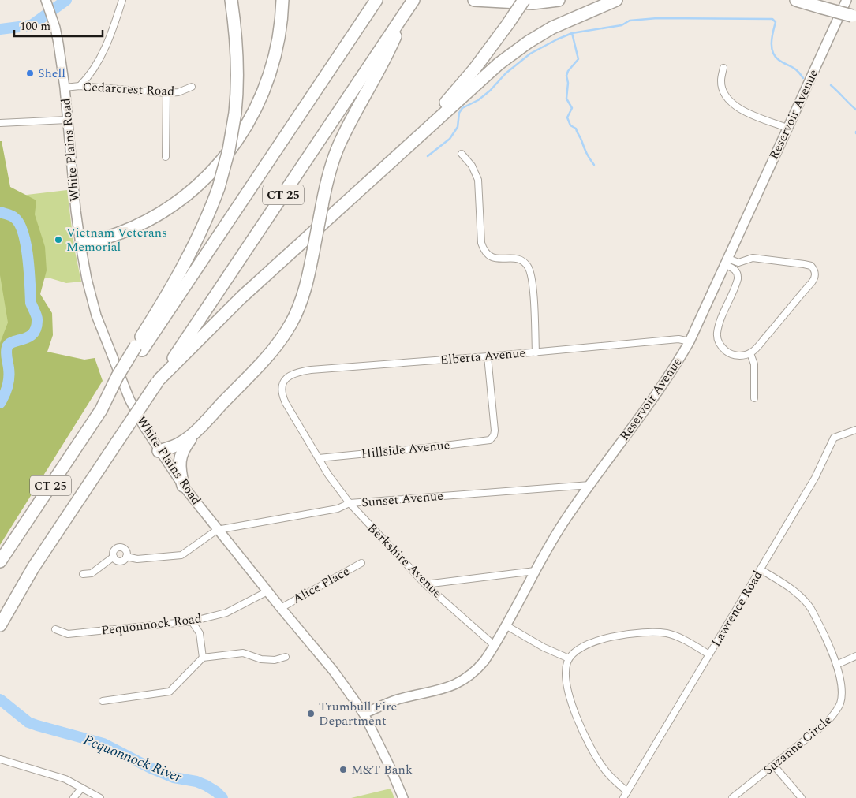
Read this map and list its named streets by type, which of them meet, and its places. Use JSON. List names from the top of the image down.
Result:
{
  "streets": {
    "highway": ["CT 25"],
    "main road": ["Reservoir Avenue", "White Plains Road"],
    "street": [
      "Cedarcrest Road",
      "Elberta Avenue",
      "Hillside Avenue",
      "Sunset Avenue",
      "Berkshire Avenue",
      "Alice Place",
      "Lawrence Road",
      "Pequonnock Road",
      "Suzanne Circle"
    ]
  },
  "crossings": [
    ["Cedarcrest Road", "White Plains Road"],
    ["Reservoir Avenue", "White Plains Road"],
    ["Reservoir Avenue", "Elberta Avenue"],
    ["Reservoir Avenue", "Sunset Avenue"],
    ["Reservoir Avenue", "Berkshire Avenue"],
    ["White Plains Road", "Sunset Avenue"],
    ["White Plains Road", "Alice Place"],
    ["White Plains Road", "Pequonnock Road"],
    ["Elberta Avenue", "Hillside Avenue"],
    ["Elberta Avenue", "Berkshire Avenue"],
    ["Hillside Avenue", "Berkshire Avenue"],
    ["Sunset Avenue", "Berkshire Avenue"],
    ["Lawrence Road", "Suzanne Circle"]
  ],
  "water": ["Pequonnock River"],
  "places": [
    "Shell",
    "Vietnam Veterans Memorial",
    "Trumbull Fire Department",
    "M&T Bank"
  ],
  "scale_bar": "100 m"
}
